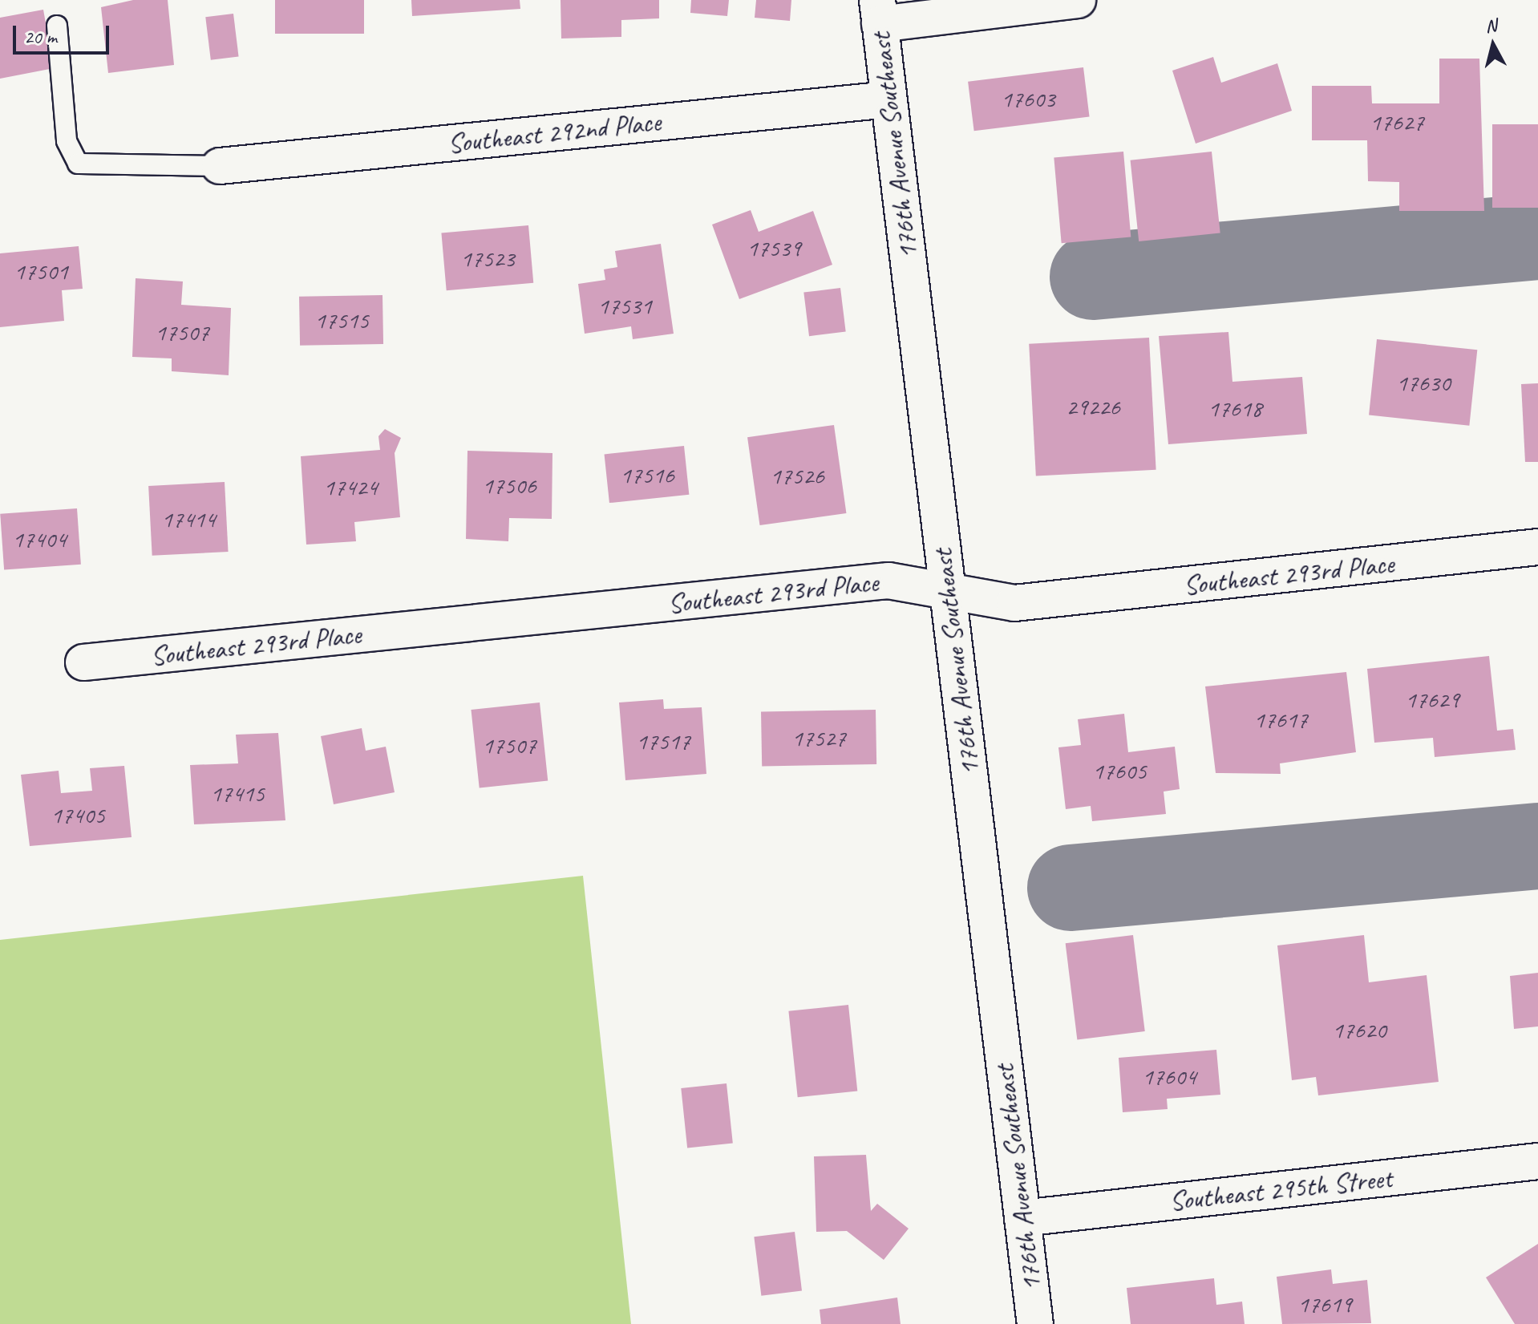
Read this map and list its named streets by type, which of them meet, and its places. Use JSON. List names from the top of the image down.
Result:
{
  "streets": {
    "street": [
      "Southeast 292nd Place",
      "176th Avenue Southeast",
      "Southeast 293rd Place",
      "Southeast 295th Street"
    ]
  },
  "crossings": [
    ["Southeast 292nd Place", "176th Avenue Southeast"],
    ["176th Avenue Southeast", "Southeast 293rd Place"],
    ["176th Avenue Southeast", "Southeast 295th Street"]
  ],
  "house_numbers": [
    "17603",
    "17627",
    "17539",
    "17523",
    "17501",
    "17531",
    "17515",
    "17507",
    "17630",
    "29226",
    "17618",
    "17516",
    "17526",
    "17506",
    "17424",
    "17414",
    "17404",
    "17629",
    "17617",
    "17527",
    "17517",
    "17507",
    "17605",
    "17415",
    "17405",
    "17620",
    "17604",
    "17619"
  ],
  "scale_bar": "20 m",
  "north": "top"
}
